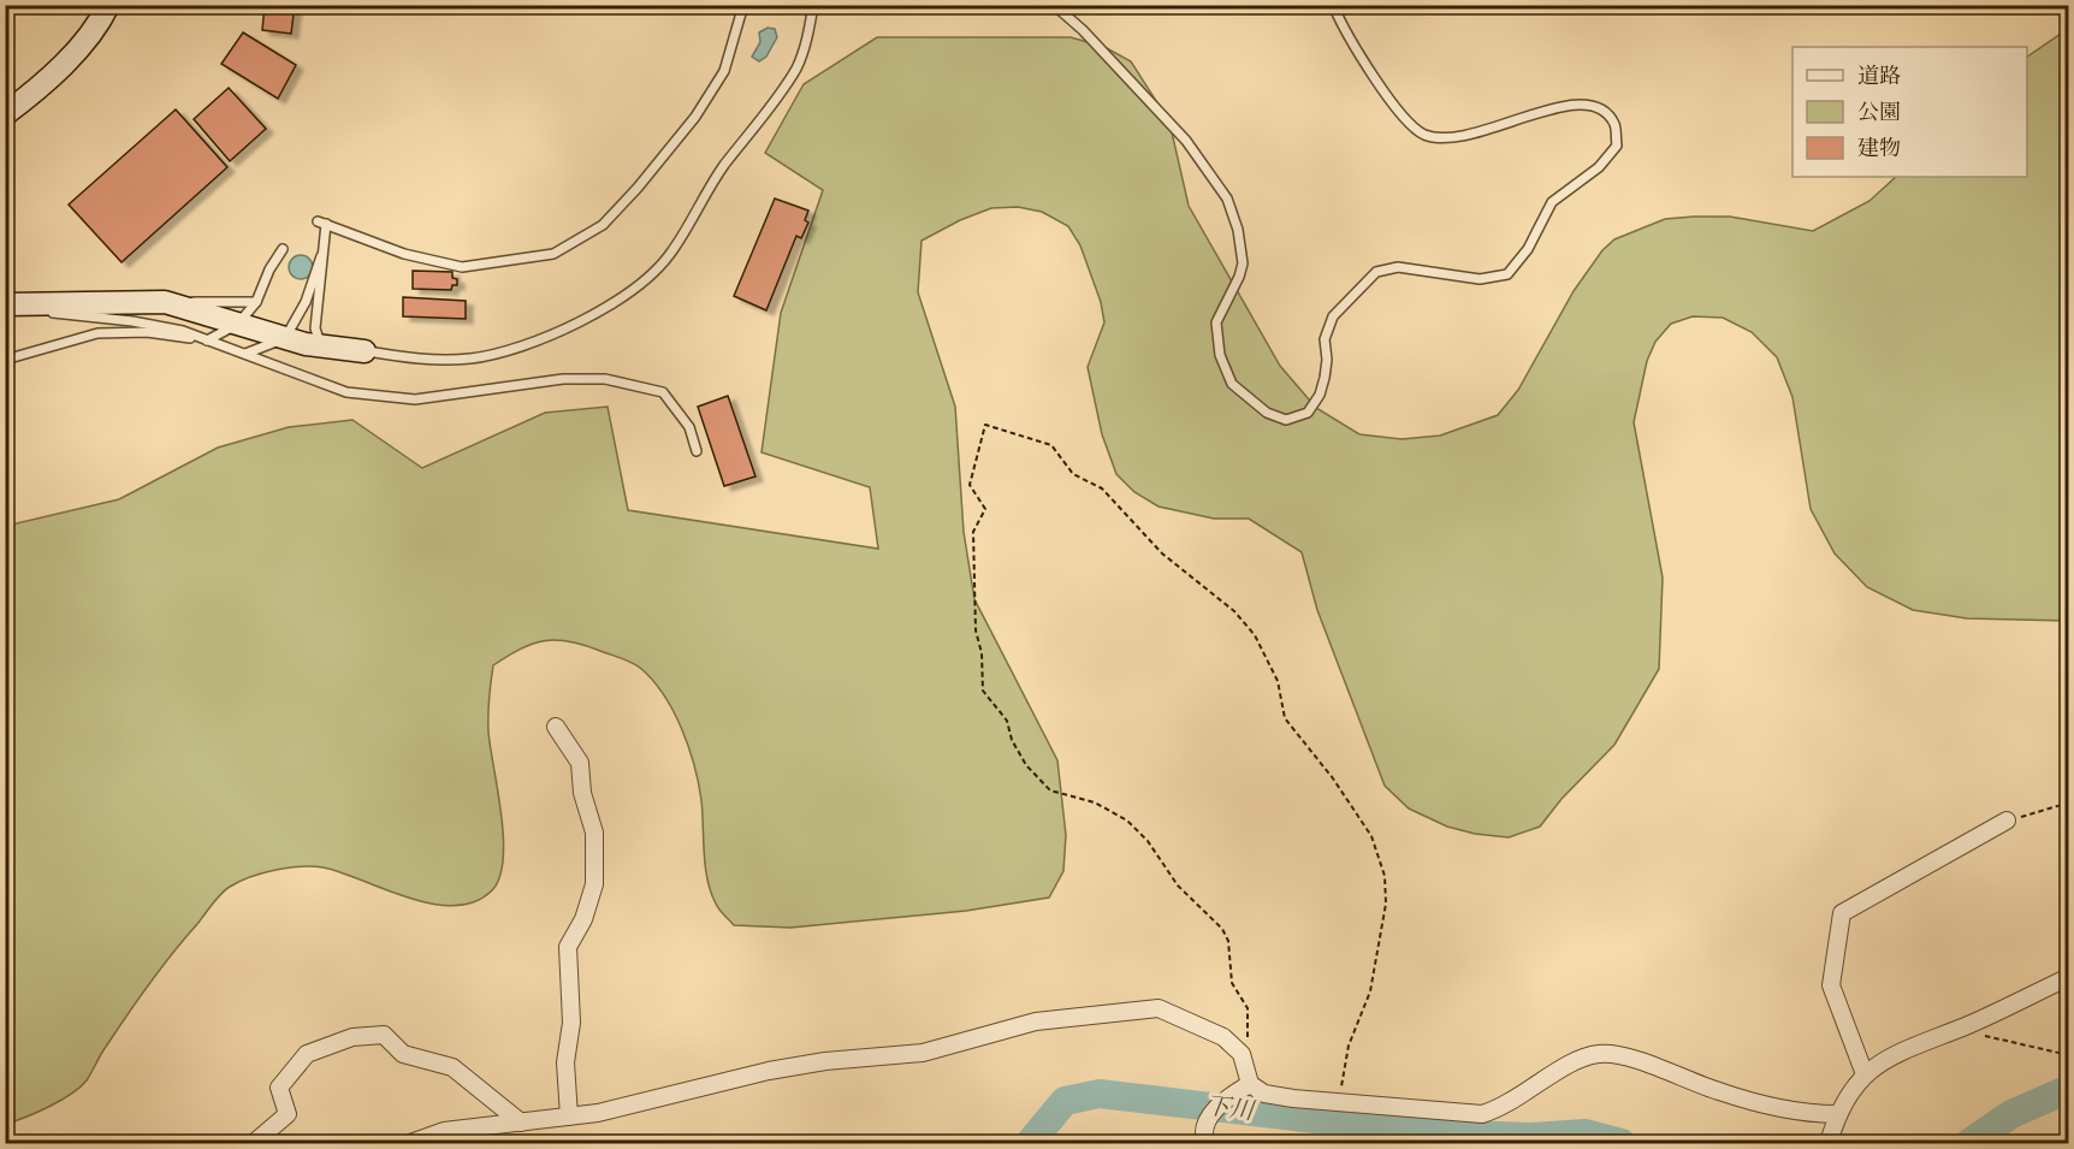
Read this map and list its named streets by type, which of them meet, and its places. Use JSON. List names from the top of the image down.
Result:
{
  "water": ["下川"],
  "legend": ["道路", "公園", "建物"]
}
